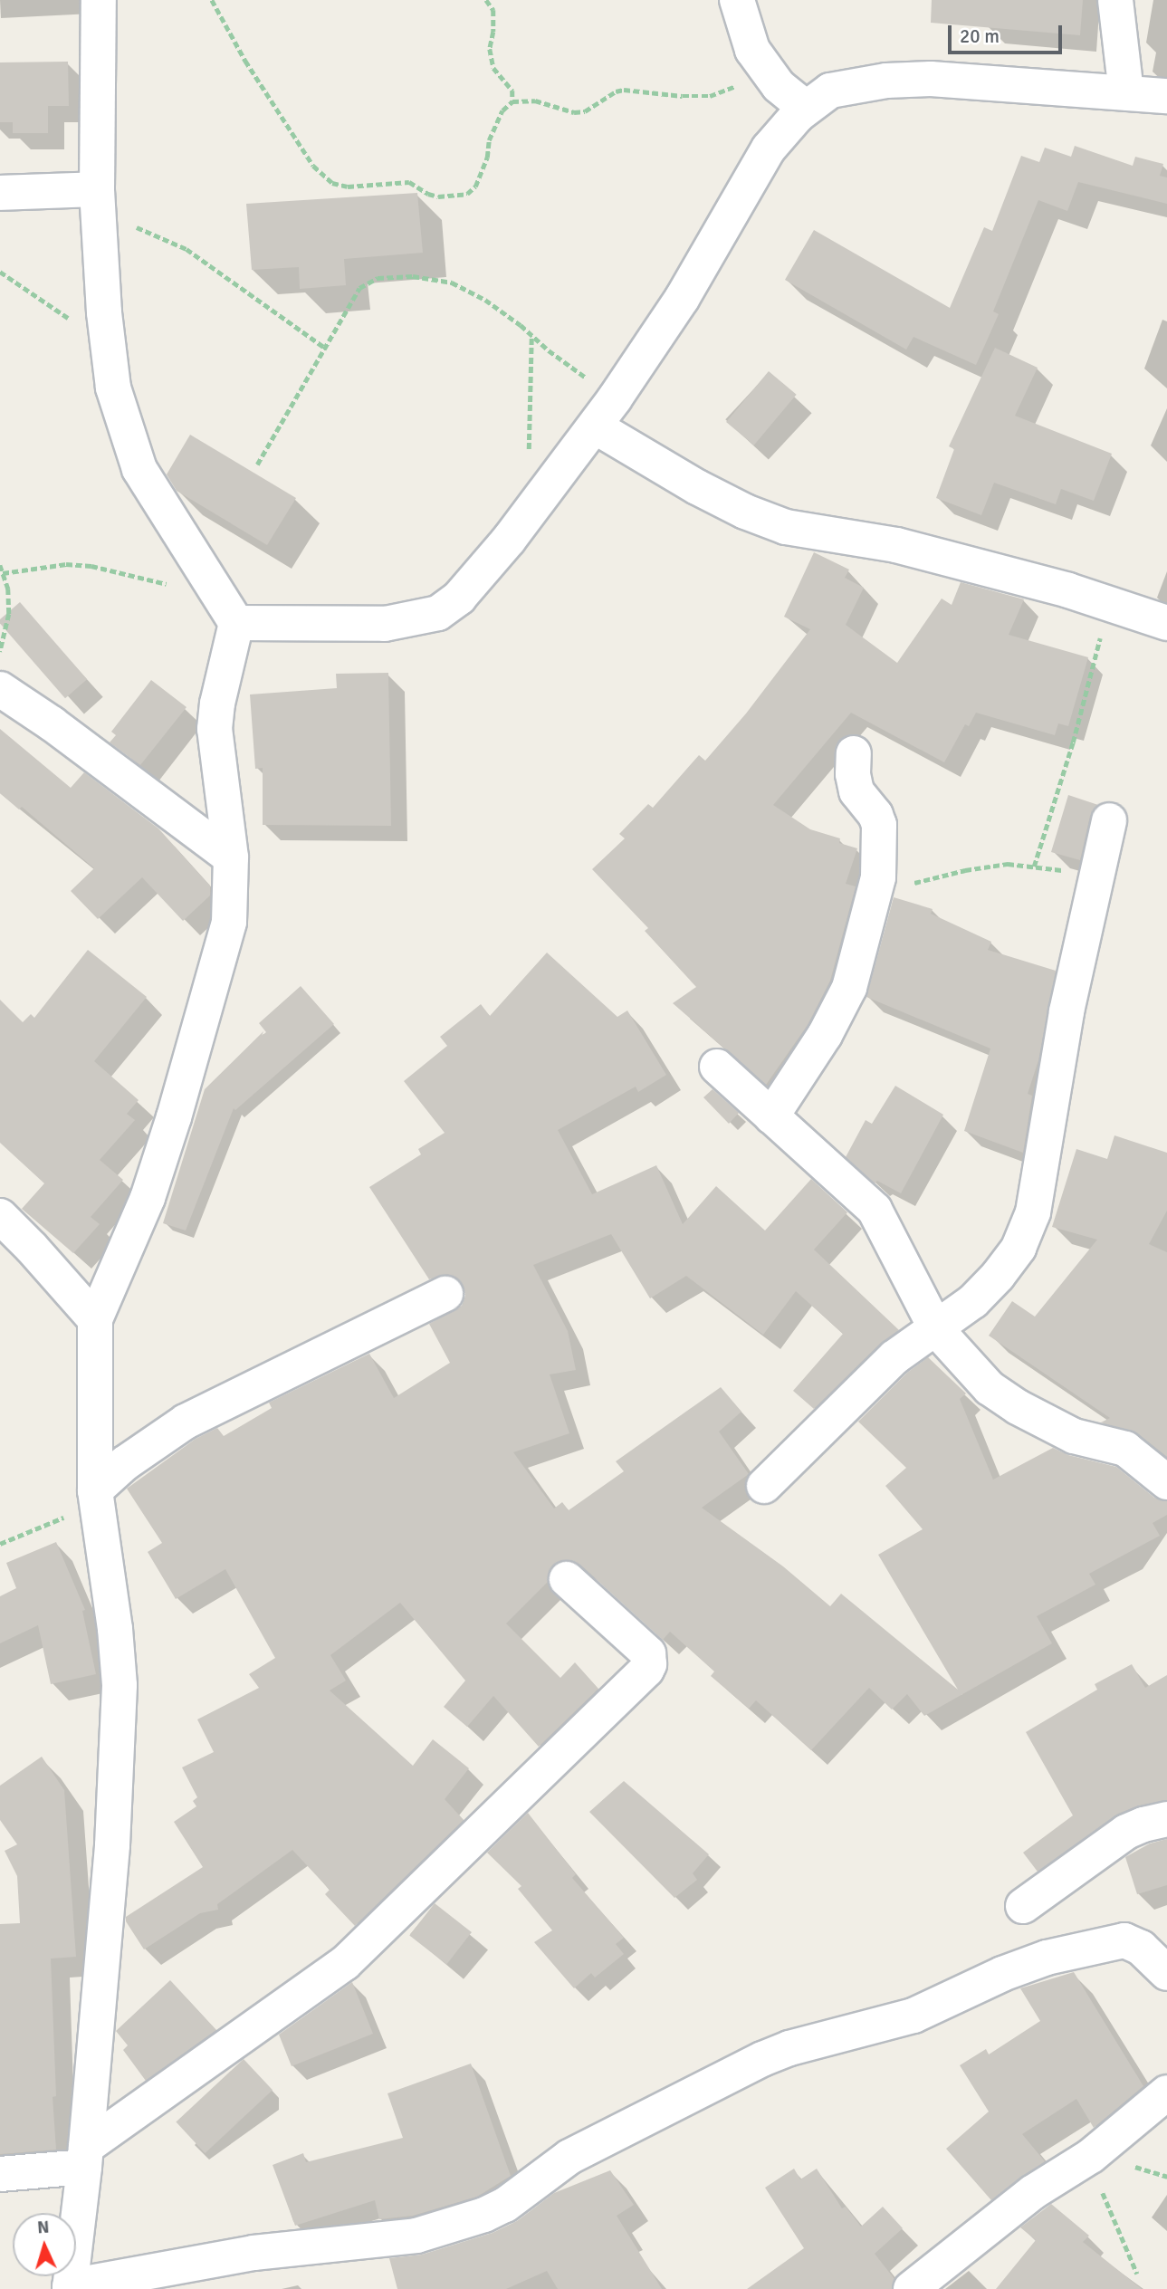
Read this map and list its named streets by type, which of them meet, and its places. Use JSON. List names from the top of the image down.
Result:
{
  "scale_bar": "20 m",
  "north": "top"
}
